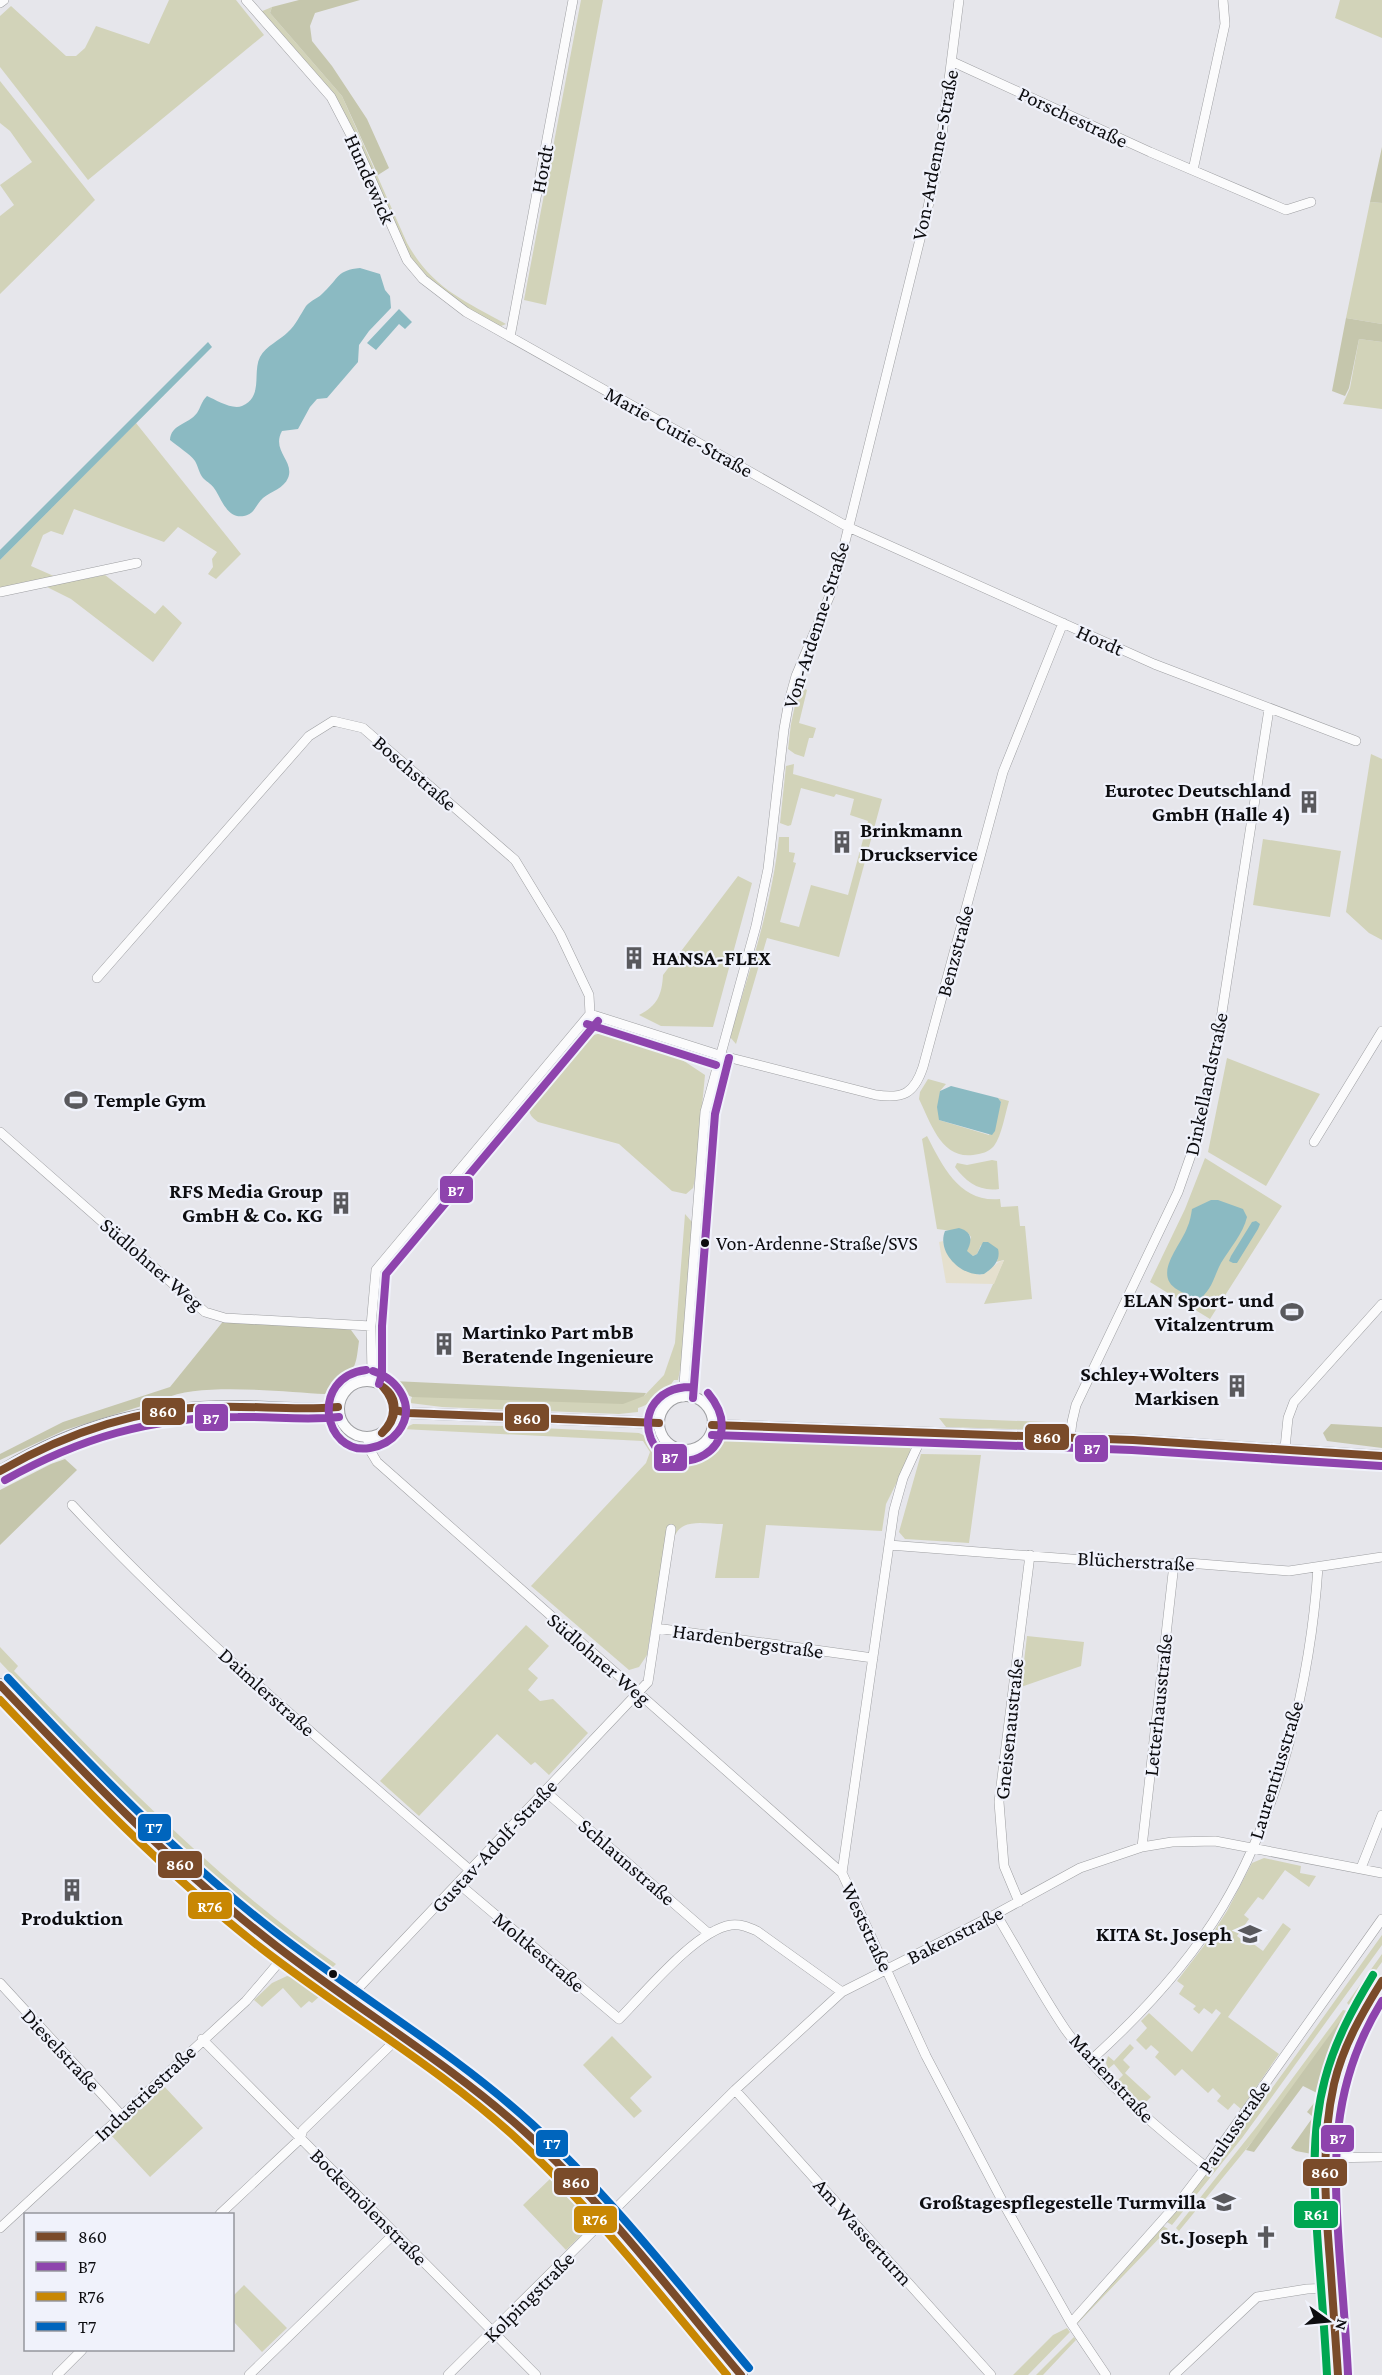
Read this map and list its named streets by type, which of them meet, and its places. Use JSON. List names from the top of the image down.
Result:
{
  "streets": {
    "street": [
      "Porschestraße",
      "Von-Ardenne-Straße",
      "Hordt",
      "Hundewick",
      "Marie-Curie-Straße",
      "Boschstraße",
      "Benzstraße",
      "Dinkellandstraße",
      "Südlohner Weg",
      "Blücherstraße",
      "Hardenbergstraße",
      "Daimlerstraße",
      "Letterhausstraße",
      "Gneisenaustraße",
      "Laurentiusstraße",
      "Gustav-Adolf-Straße",
      "Schlaunstraße",
      "Weststraße",
      "Bakenstraße",
      "Moltkestraße",
      "Dieselstraße",
      "Marienstraße",
      "Industriestraße",
      "Paulusstraße",
      "Bockemölenstraße",
      "Am Wasserturm",
      "Kolpingstraße"
    ]
  },
  "crossings": [
    ["Porschestraße", "Von-Ardenne-Straße"],
    ["Von-Ardenne-Straße", "Hordt"],
    ["Von-Ardenne-Straße", "Marie-Curie-Straße"],
    ["Von-Ardenne-Straße", "Benzstraße"],
    ["Hordt", "Hundewick"],
    ["Hordt", "Marie-Curie-Straße"],
    ["Hordt", "Benzstraße"],
    ["Hordt", "Dinkellandstraße"],
    ["Hundewick", "Marie-Curie-Straße"],
    ["Südlohner Weg", "Hardenbergstraße"],
    ["Südlohner Weg", "Gustav-Adolf-Straße"],
    ["Südlohner Weg", "Weststraße"],
    ["Blücherstraße", "Letterhausstraße"],
    ["Blücherstraße", "Gneisenaustraße"],
    ["Blücherstraße", "Laurentiusstraße"],
    ["Blücherstraße", "Weststraße"],
    ["Hardenbergstraße", "Gustav-Adolf-Straße"],
    ["Hardenbergstraße", "Weststraße"],
    ["Daimlerstraße", "Gustav-Adolf-Straße"],
    ["Letterhausstraße", "Bakenstraße"],
    ["Gneisenaustraße", "Bakenstraße"],
    ["Laurentiusstraße", "Bakenstraße"],
    ["Laurentiusstraße", "Marienstraße"],
    ["Gustav-Adolf-Straße", "Schlaunstraße"],
    ["Gustav-Adolf-Straße", "Moltkestraße"],
    ["Schlaunstraße", "Moltkestraße"],
    ["Weststraße", "Bakenstraße"],
    ["Weststraße", "Paulusstraße"],
    ["Bakenstraße", "Marienstraße"],
    ["Bakenstraße", "Am Wasserturm"],
    ["Bakenstraße", "Kolpingstraße"],
    ["Dieselstraße", "Industriestraße"],
    ["Marienstraße", "Paulusstraße"],
    ["Industriestraße", "Bockemölenstraße"],
    ["Bockemölenstraße", "Kolpingstraße"]
  ],
  "places": {
    "building": [
      "Eurotec Deutschland GmbH (Halle 4)",
      "Brinkmann Druckservice",
      "HANSA-FLEX",
      "RFS Media Group GmbH & Co. KG",
      "Martinko Part mbB Beratende Ingenieure",
      "Schley+Wolters Markisen",
      "Produktion"
    ],
    "sports": ["Temple Gym", "ELAN Sport- und Vitalzentrum"],
    "other": ["Von-Ardenne-Straße/SVS"],
    "school or university": ["KITA St. Joseph", "Großtagespflegestelle Turmvilla"],
    "church": ["St. Joseph"]
  },
  "lines": [
    "transit line B7",
    "transit line 860",
    "transit line T7",
    "transit line R76",
    "transit line R61"
  ],
  "legend": [
    "860",
    "B7",
    "R76",
    "T7"
  ],
  "north": "right"
}
